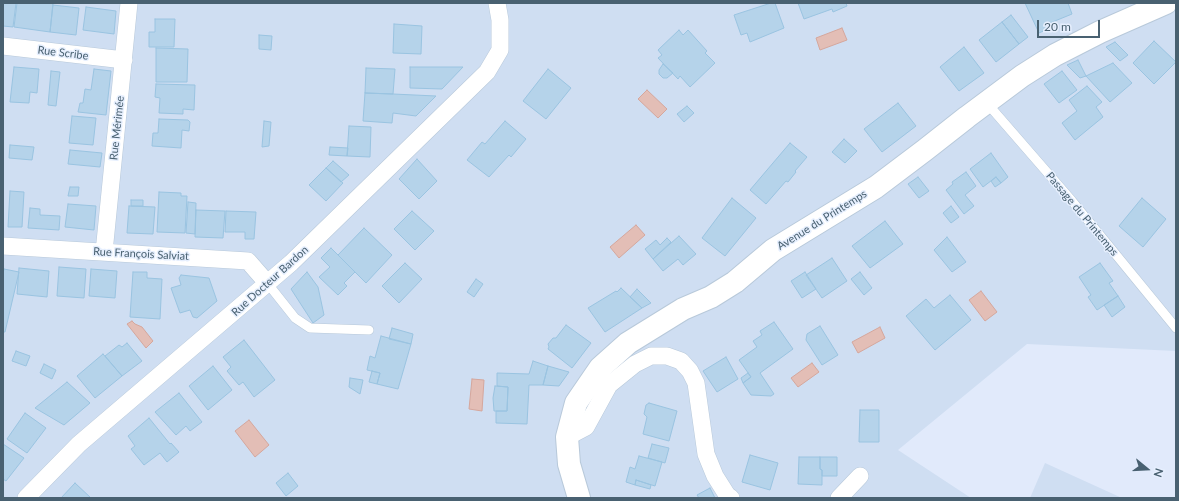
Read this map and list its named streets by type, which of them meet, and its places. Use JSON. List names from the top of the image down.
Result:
{
  "streets": {
    "street": [
      "Rue Scribe",
      "Rue Mérimée",
      "Avenue du Printemps",
      "Rue François Salviat",
      "Rue Docteur Bardon"
    ],
    "lane": ["Passage du Printemps"]
  },
  "crossings": [
    ["Rue Scribe", "Rue Mérimée"],
    ["Rue Mérimée", "Rue François Salviat"],
    ["Passage du Printemps", "Avenue du Printemps"],
    ["Rue François Salviat", "Rue Docteur Bardon"]
  ],
  "scale_bar": "20 m",
  "north": "right"
}
